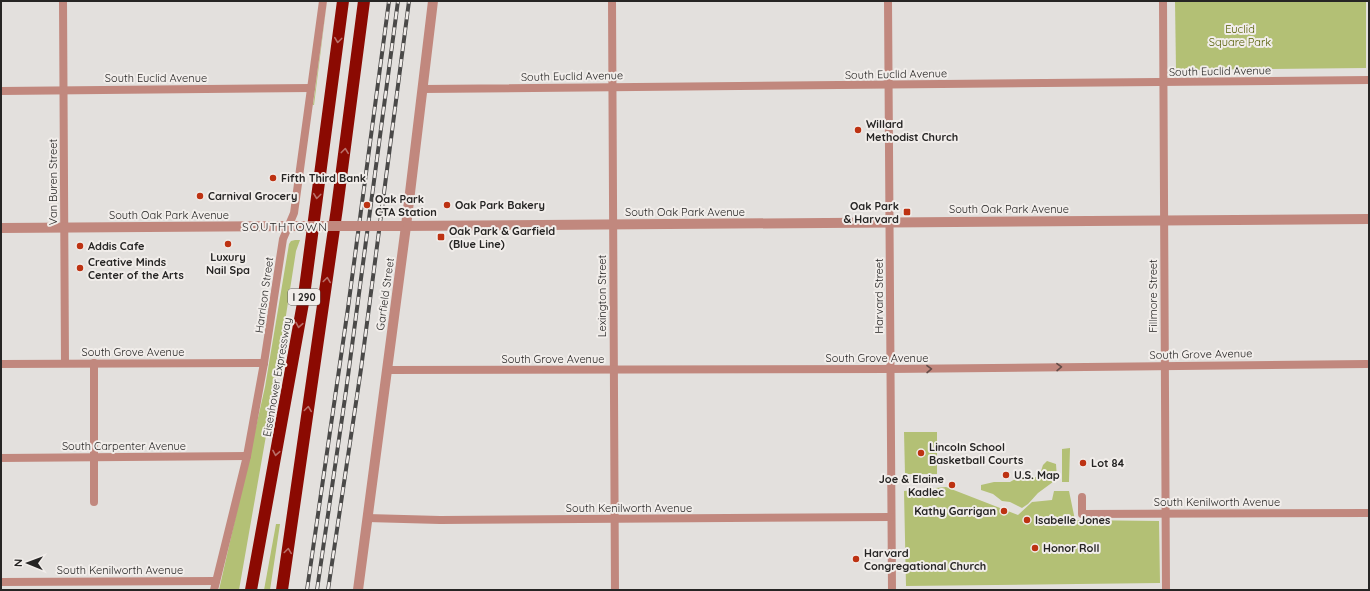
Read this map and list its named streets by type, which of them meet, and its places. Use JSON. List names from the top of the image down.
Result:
{
  "streets": {
    "highway": ["I 290", "Eisenhower Expressway"],
    "street": [
      "South Euclid Avenue",
      "Van Buren Street",
      "South Oak Park Avenue",
      "Garfield Street",
      "Harrison Street",
      "Lexington Street",
      "Harvard Street",
      "Fillmore Street",
      "South Grove Avenue",
      "South Carpenter Avenue",
      "South Kenilworth Avenue"
    ]
  },
  "crossings": [
    ["South Euclid Avenue", "Van Buren Street"],
    ["South Euclid Avenue", "Garfield Street"],
    ["South Euclid Avenue", "Harrison Street"],
    ["South Euclid Avenue", "Lexington Street"],
    ["South Euclid Avenue", "Harvard Street"],
    ["South Euclid Avenue", "Fillmore Street"],
    ["Van Buren Street", "South Oak Park Avenue"],
    ["Van Buren Street", "South Grove Avenue"],
    ["South Oak Park Avenue", "Garfield Street"],
    ["South Oak Park Avenue", "Harrison Street"],
    ["South Oak Park Avenue", "Lexington Street"],
    ["South Oak Park Avenue", "Harvard Street"],
    ["South Oak Park Avenue", "Fillmore Street"],
    ["Garfield Street", "South Grove Avenue"],
    ["Garfield Street", "South Kenilworth Avenue"],
    ["Harrison Street", "South Grove Avenue"],
    ["Harrison Street", "South Carpenter Avenue"],
    ["Harrison Street", "South Kenilworth Avenue"],
    ["Lexington Street", "South Grove Avenue"],
    ["Lexington Street", "South Kenilworth Avenue"],
    ["Harvard Street", "South Grove Avenue"],
    ["Harvard Street", "South Kenilworth Avenue"],
    ["Fillmore Street", "South Grove Avenue"],
    ["Fillmore Street", "South Kenilworth Avenue"]
  ],
  "districts": ["SOUTHTOWN"],
  "parks": ["Euclid Square Park"],
  "places": {
    "other": [
      "Willard Methodist Church",
      "Fifth Third Bank",
      "Carnival Grocery",
      "Oak Park CTA Station",
      "Oak Park Bakery",
      "Luxury Nail Spa",
      "Addis Cafe",
      "Creative Minds Center of the Arts",
      "Lincoln School Basketball Courts",
      "Lot 84",
      "U.S. Map",
      "Joe & Elaine Kadlec",
      "Kathy Garrigan",
      "Isabelle Jones",
      "Honor Roll",
      "Harvard Congregational Church"
    ],
    "transit": ["Oak Park & Harvard", "Oak Park & Garfield (Blue Line)"]
  },
  "north": "left"
}
